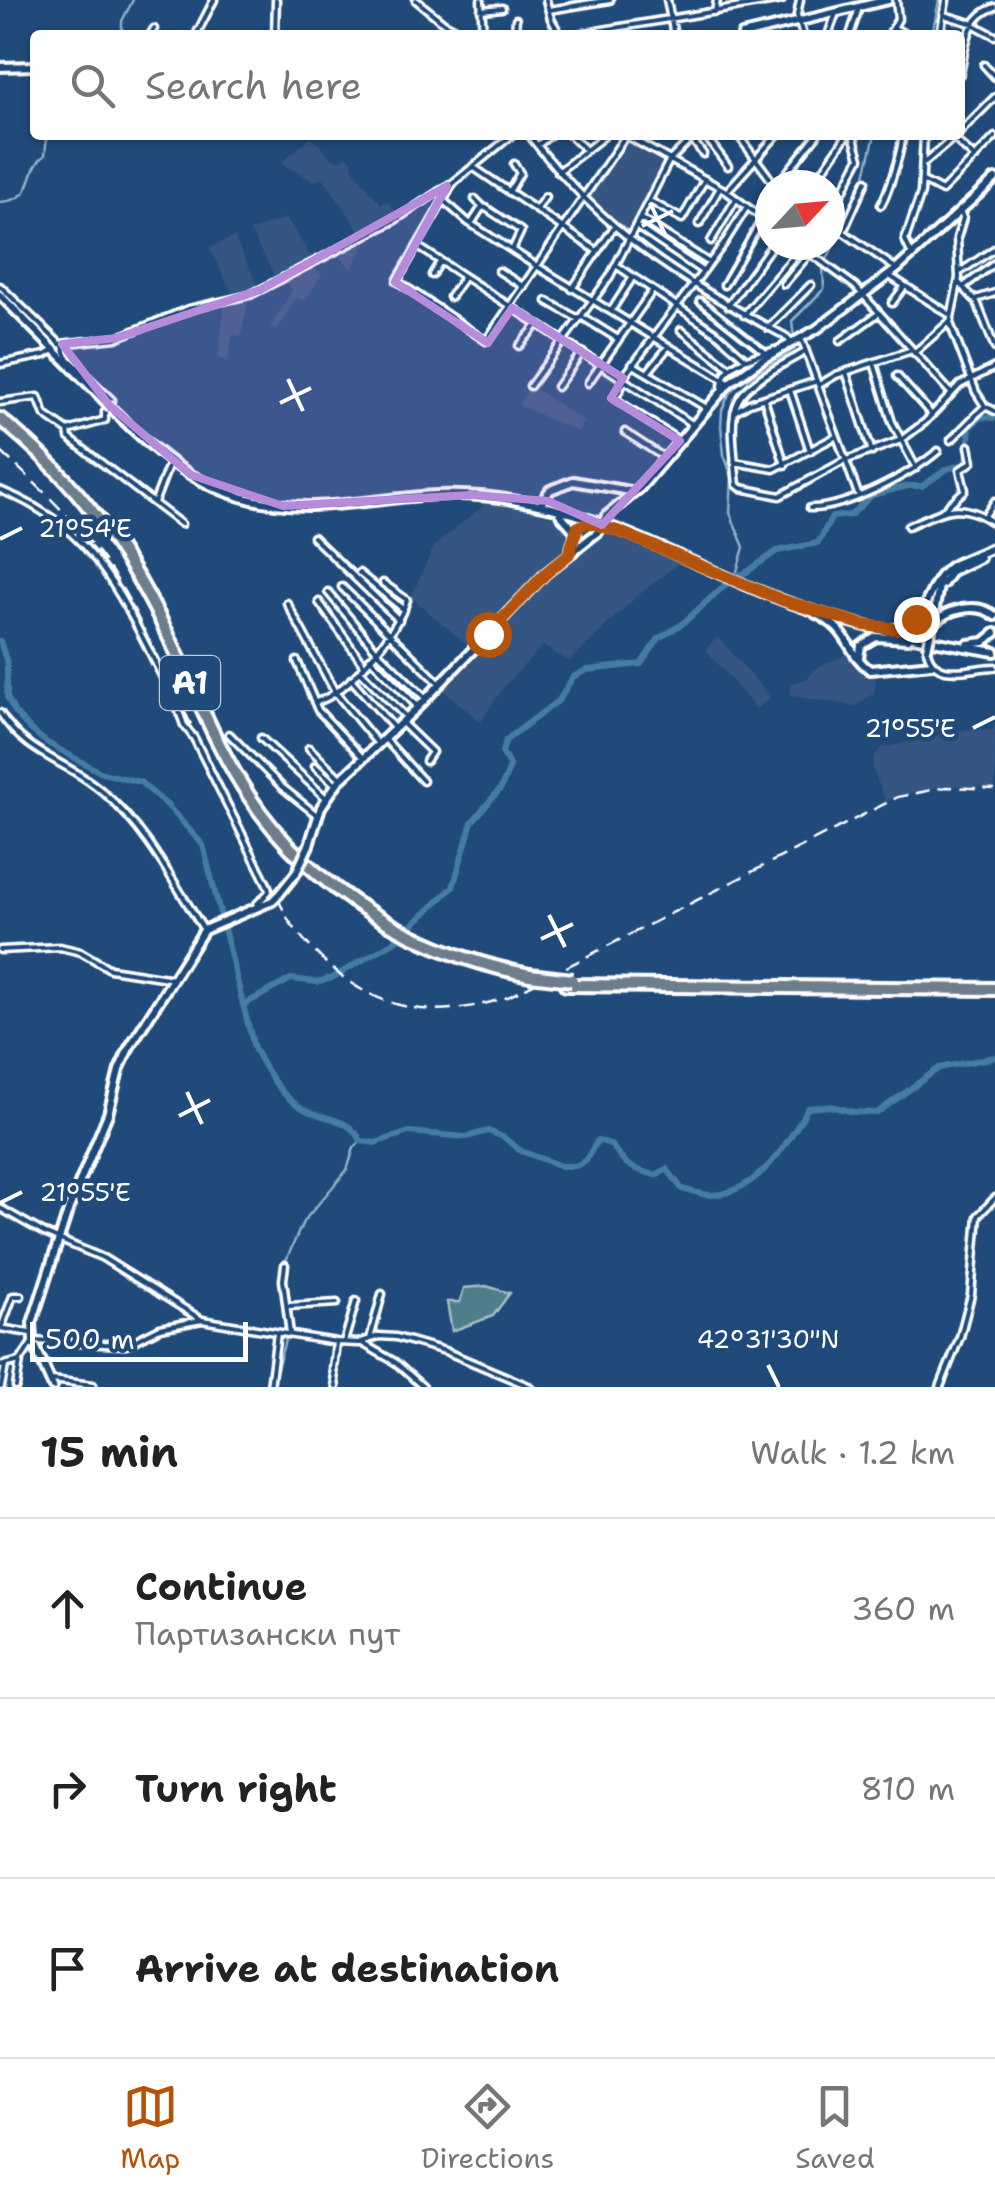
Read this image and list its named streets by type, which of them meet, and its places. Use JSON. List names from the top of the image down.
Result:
{
  "streets": {
    "highway": ["A1"]
  },
  "scale_bar": "500 m",
  "north": "top right",
  "page": {
    "search": "Search here",
    "scale": "500 m",
    "heading": ["15 min", "Walk · 1.2 km"],
    "list": [
      ["Continue", "Партизански пут", "360 m"],
      ["Turn right", "810 m"],
      "Arrive at destination"
    ],
    "nav": ["Map", "Directions", "Saved"]
  },
  "coordinates": ["21°54'E", "21°55'E", "42°31'30\"N"]
}
